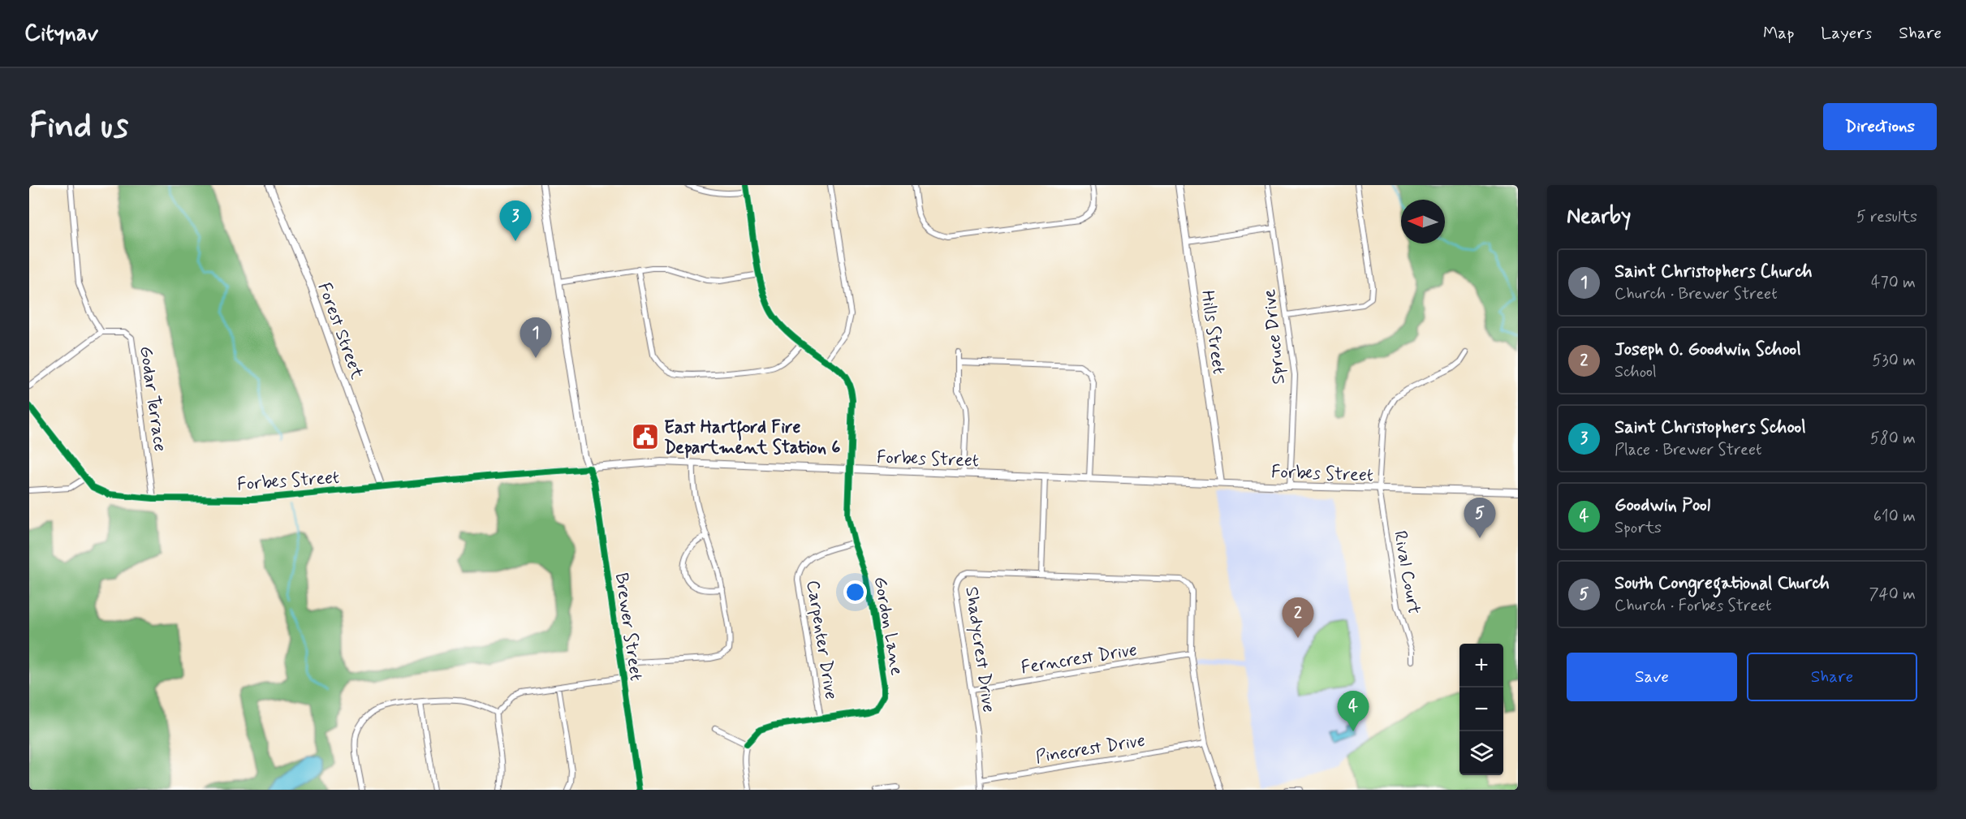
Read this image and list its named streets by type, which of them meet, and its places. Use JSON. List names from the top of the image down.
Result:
{
  "streets": {
    "main road": [
      "Forest Street",
      "Hills Street",
      "Forbes Street",
      "Brewer Street"
    ],
    "street": [
      "Spruce Drive",
      "Godar Terrace",
      "Rival Court",
      "Gordon Lane",
      "Carpenter Drive",
      "Shadycrest Drive",
      "Ferncrest Drive",
      "Pinecrest Drive"
    ]
  },
  "crossings": [
    ["Forest Street", "Forbes Street"],
    ["Hills Street", "Forbes Street"],
    ["Spruce Drive", "Forbes Street"],
    ["Godar Terrace", "Forbes Street"],
    ["Forbes Street", "Rival Court"],
    ["Forbes Street", "Gordon Lane"],
    ["Forbes Street", "Brewer Street"],
    ["Gordon Lane", "Carpenter Drive"],
    ["Shadycrest Drive", "Ferncrest Drive"],
    ["Shadycrest Drive", "Pinecrest Drive"]
  ],
  "places": {
    "public building": ["East Hartford Fire Department Station 6"]
  },
  "north": "left",
  "page": {
    "header": "Citynav",
    "nav": ["Map", "Layers", "Share"],
    "buttons": [
      "Directions",
      ["Save", "Share"]
    ],
    "title": "Find us",
    "heading": ["Nearby", "5 results"],
    "pins": [
      "3",
      "1",
      "5",
      "2",
      "4"
    ],
    "list": [
      {
        "mark": "1",
        "name": "Saint Christophers Church",
        "note": "Church · Brewer Street",
        "value": "470 m"
      },
      {
        "mark": "2",
        "name": "Joseph O. Goodwin School",
        "note": "School",
        "value": "530 m"
      },
      {
        "mark": "3",
        "name": "Saint Christophers School",
        "note": "Place · Brewer Street",
        "value": "580 m"
      },
      {
        "mark": "4",
        "name": "Goodwin Pool",
        "note": "Sports",
        "value": "610 m"
      },
      {
        "mark": "5",
        "name": "South Congregational Church",
        "note": "Church · Forbes Street",
        "value": "740 m"
      }
    ],
    "map_buttons": ["+", "−"]
  }
}
